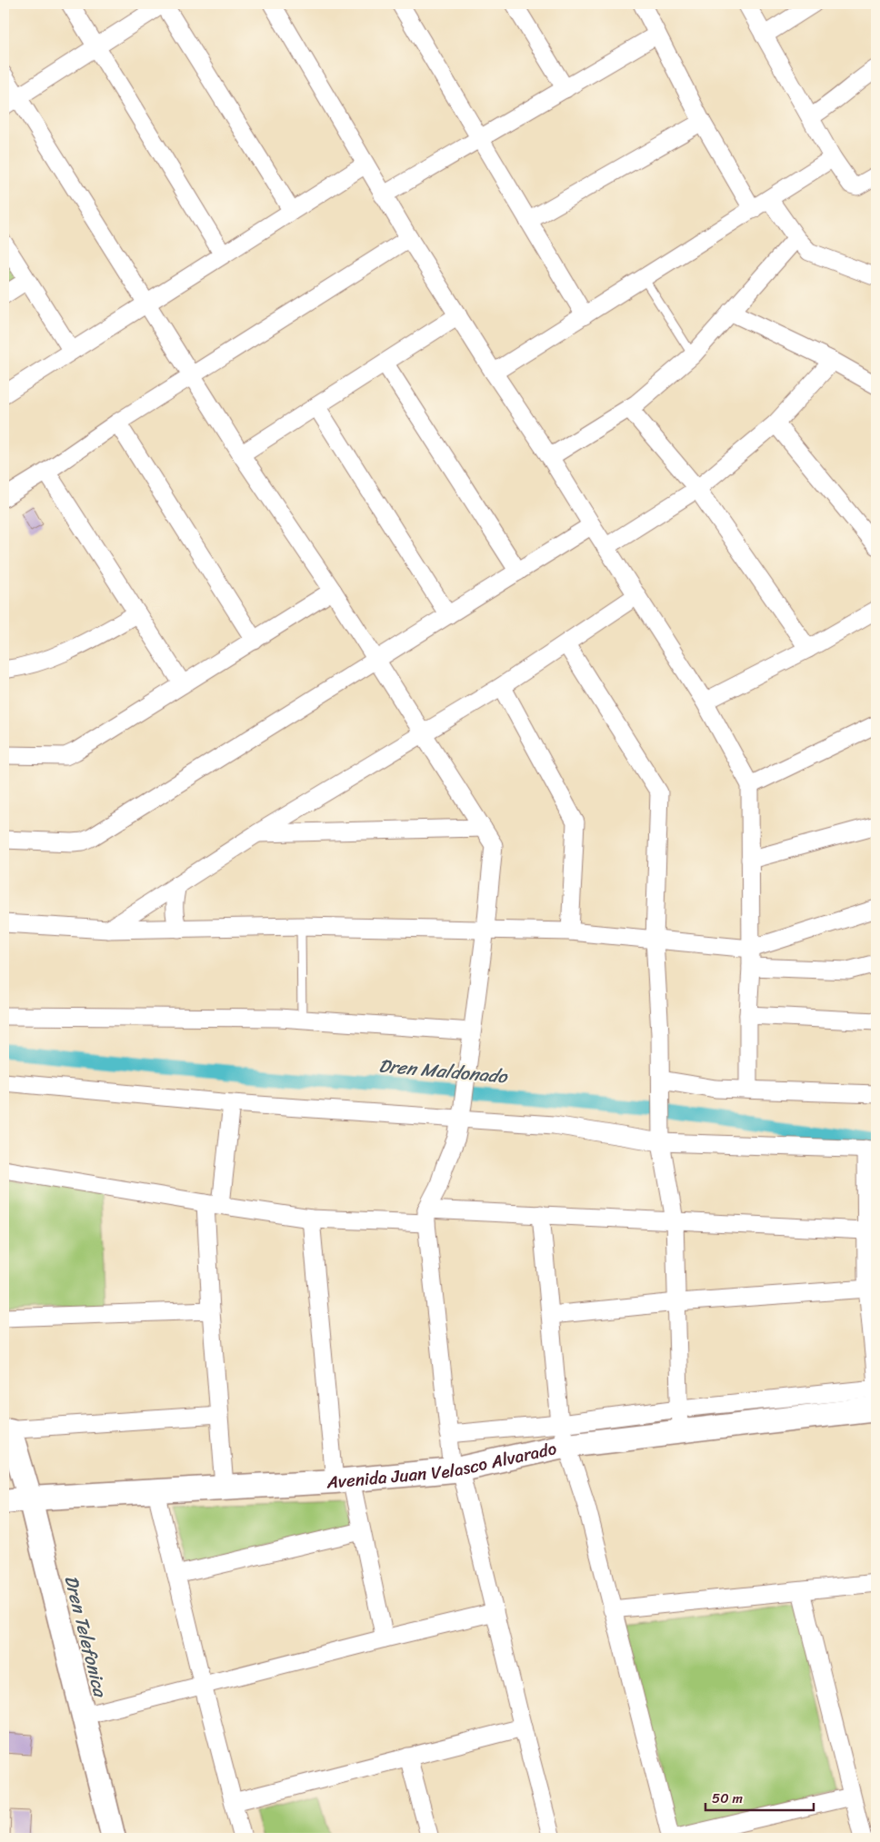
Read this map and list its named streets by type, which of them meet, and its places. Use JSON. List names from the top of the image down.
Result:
{
  "streets": {
    "street": ["Avenida Juan Velasco Alvarado"]
  },
  "water": ["Dren Maldonado", "Dren Telefonica"],
  "scale_bar": "50 m"
}
